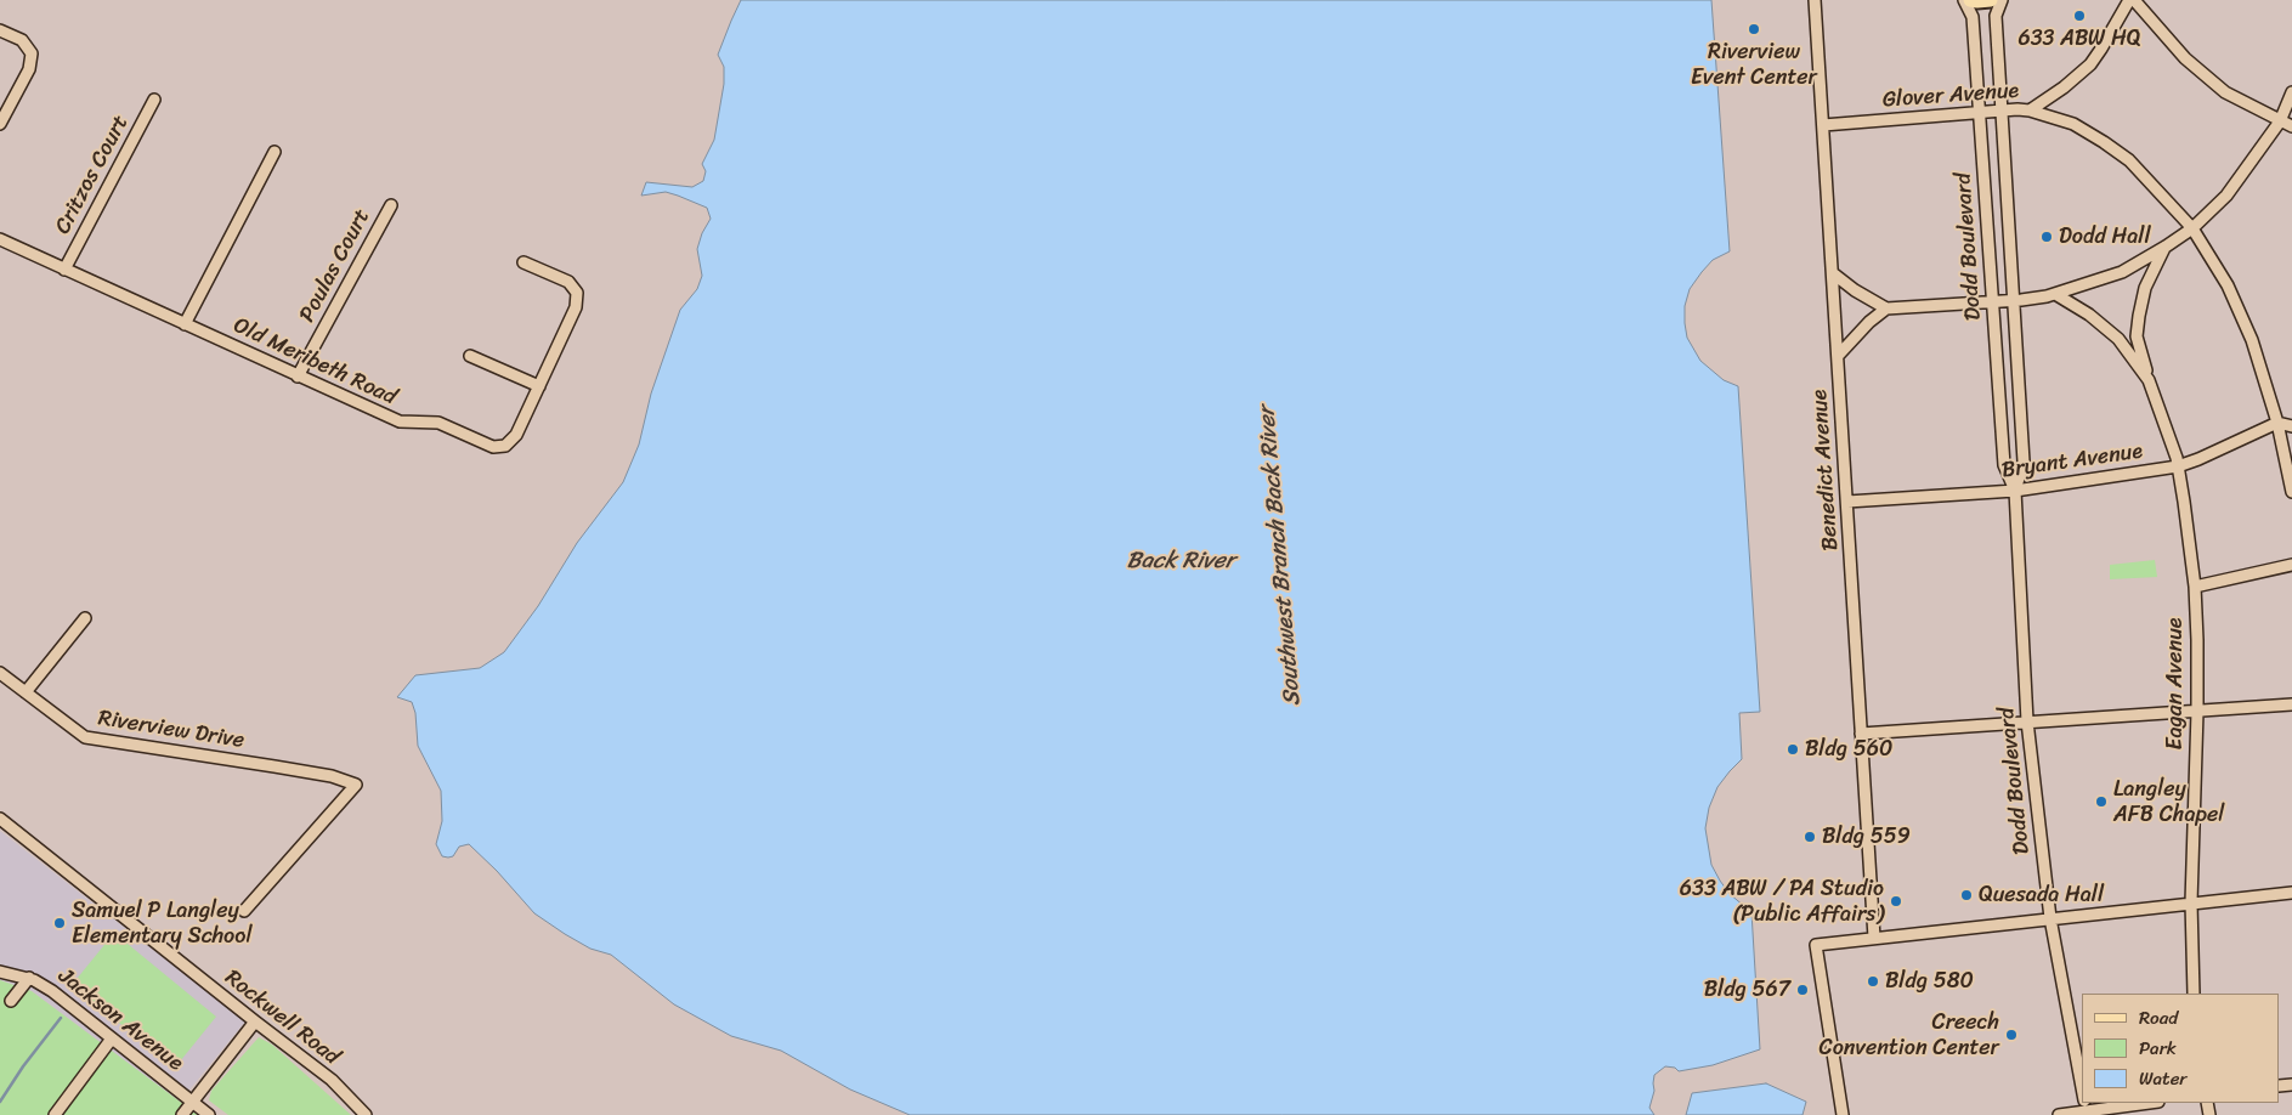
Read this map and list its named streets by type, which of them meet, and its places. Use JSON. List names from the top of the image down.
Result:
{
  "streets": {
    "street": [
      "Glover Avenue",
      "Critzos Court",
      "Dodd Boulevard",
      "Poulas Court",
      "Old Meribeth Road",
      "Bryant Avenue",
      "Benedict Avenue",
      "Eagan Avenue",
      "Riverview Drive",
      "Rockwell Road",
      "Jackson Avenue"
    ]
  },
  "crossings": [
    ["Glover Avenue", "Dodd Boulevard"],
    ["Glover Avenue", "Bryant Avenue"],
    ["Glover Avenue", "Benedict Avenue"],
    ["Critzos Court", "Old Meribeth Road"],
    ["Dodd Boulevard", "Bryant Avenue"],
    ["Poulas Court", "Old Meribeth Road"],
    ["Bryant Avenue", "Benedict Avenue"],
    ["Bryant Avenue", "Eagan Avenue"]
  ],
  "water": ["Southwest Branch Back River", "Back River"],
  "places": [
    "633 ABW HQ",
    "Riverview Event Center",
    "Dodd Hall",
    "Bldg 560",
    "Langley AFB Chapel",
    "Bldg 559",
    "Quesada Hall",
    "633 ABW / PA Studio (Public Affairs)",
    "Samuel P Langley Elementary School",
    "Bldg 580",
    "Bldg 567",
    "Creech Convention Center"
  ],
  "legend": ["Road", "Park", "Water"]
}
